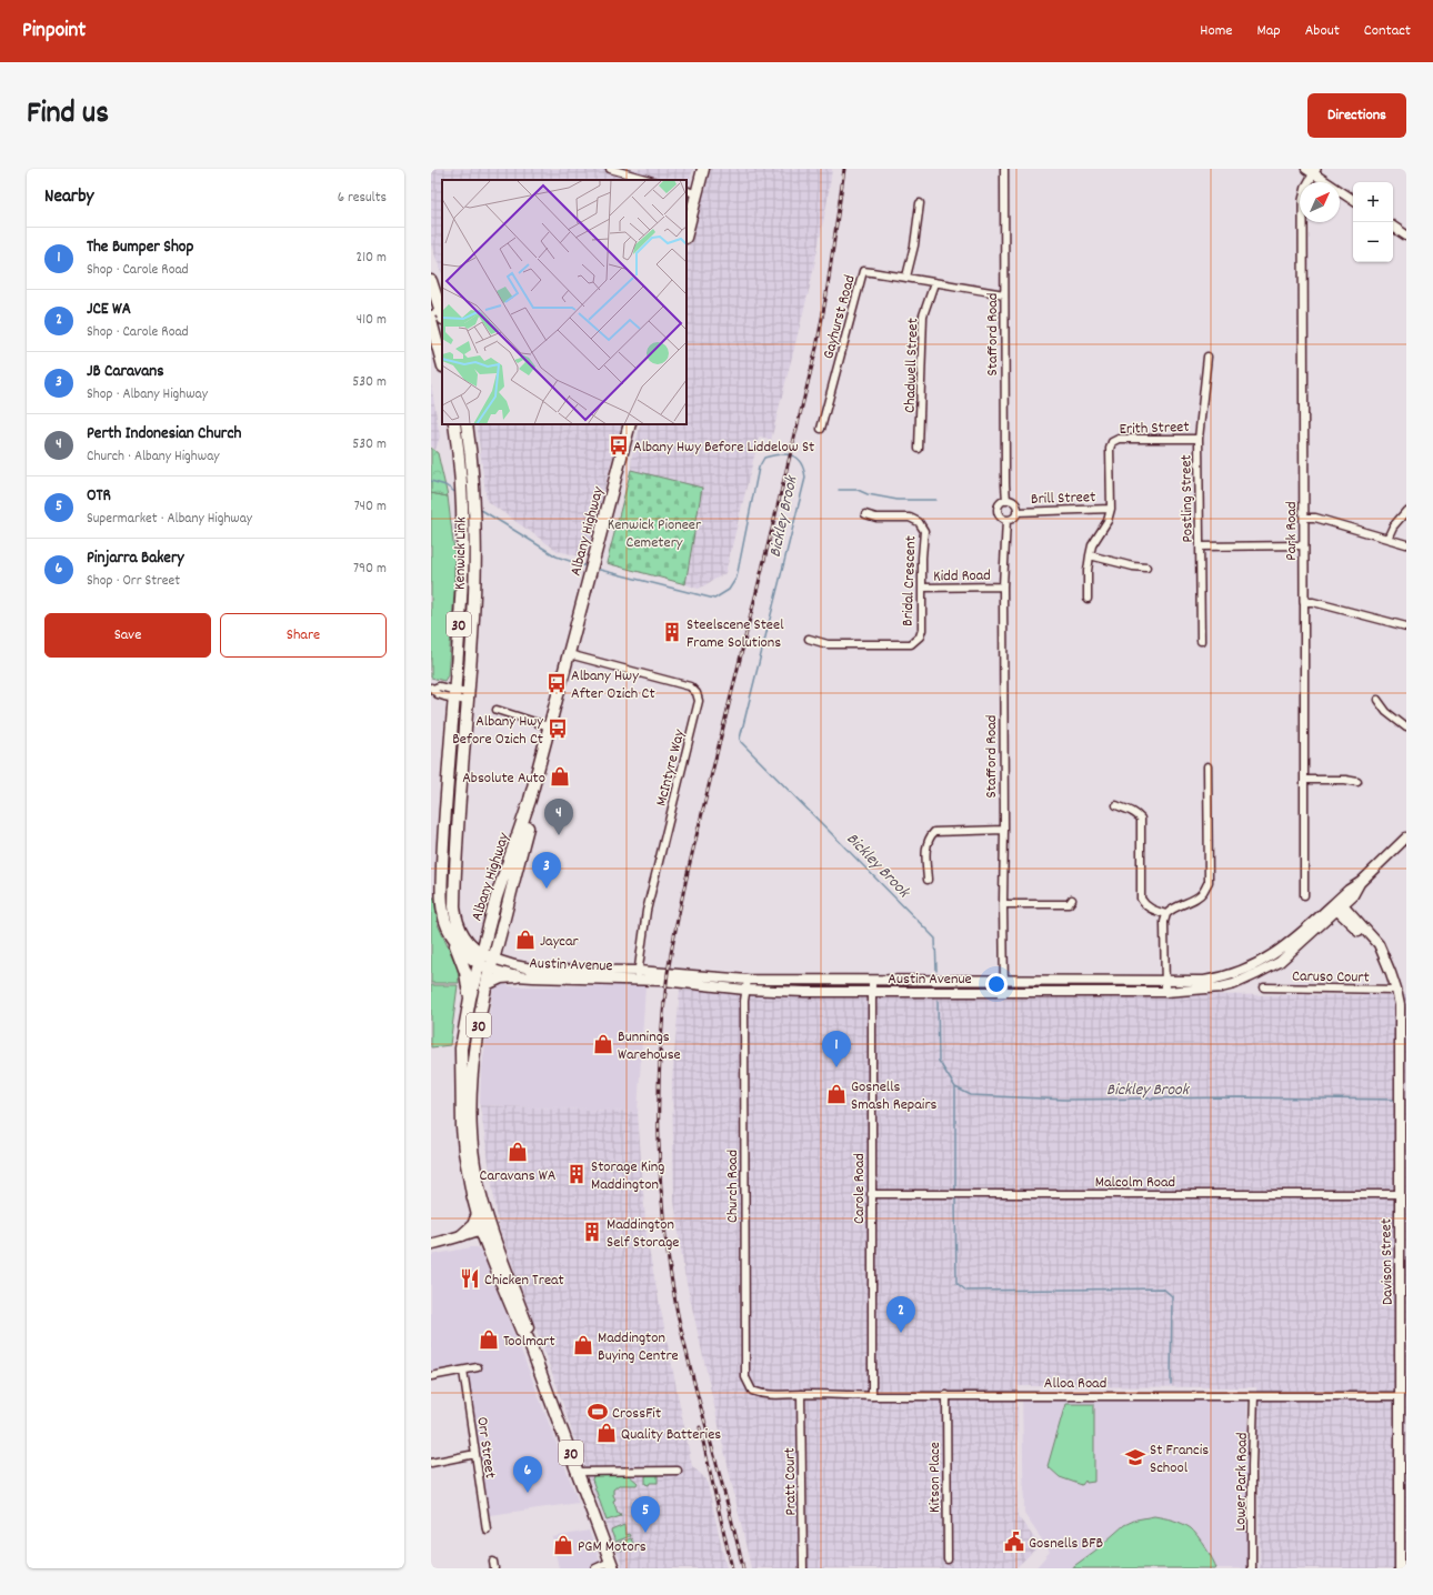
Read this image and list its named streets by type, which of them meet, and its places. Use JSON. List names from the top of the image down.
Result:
{
  "streets": {
    "highway": ["Albany Highway", "Kenwick Link", "30"],
    "main road": ["Austin Avenue", "Davison Street"],
    "street": [
      "Gayhurst Road",
      "Stafford Road",
      "Chadwell Street",
      "Erith Street",
      "Brill Street",
      "Postling Street",
      "Park Road",
      "Kidd Road",
      "Bridal Crescent",
      "McIntyre Way",
      "Caruso Court",
      "Malcolm Road",
      "Church Road",
      "Carole Road",
      "Alloa Road",
      "Orr Street",
      "Kitson Place",
      "Pratt Court",
      "Lower Park Road"
    ]
  },
  "crossings": [
    ["Gayhurst Road", "Stafford Road"],
    ["Gayhurst Road", "Chadwell Street"],
    ["Stafford Road", "Brill Street"],
    ["Stafford Road", "Kidd Road"],
    ["Stafford Road", "Austin Avenue"],
    ["Erith Street", "Brill Street"],
    ["Erith Street", "Postling Street"],
    ["Albany Highway", "Kenwick Link"],
    ["Albany Highway", "30"],
    ["Albany Highway", "McIntyre Way"],
    ["Albany Highway", "Austin Avenue"],
    ["Kenwick Link", "30"],
    ["Kenwick Link", "Austin Avenue"],
    ["Kidd Road", "Bridal Crescent"],
    ["McIntyre Way", "Austin Avenue"],
    ["Austin Avenue", "Church Road"],
    ["Austin Avenue", "Carole Road"],
    ["Austin Avenue", "Davison Street"],
    ["Caruso Court", "Davison Street"],
    ["Malcolm Road", "Carole Road"],
    ["Malcolm Road", "Davison Street"],
    ["Church Road", "Alloa Road"],
    ["Carole Road", "Alloa Road"],
    ["Davison Street", "Alloa Road"],
    ["Alloa Road", "Kitson Place"],
    ["Alloa Road", "Pratt Court"],
    ["Alloa Road", "Lower Park Road"]
  ],
  "water": ["Bickley Brook"],
  "parks": ["Kenwick Pioneer Cemetery"],
  "places": {
    "bus stop": ["Albany Hwy Before Liddelow St", "Albany Hwy After Ozich Ct", "Albany Hwy Before Ozich Ct"],
    "building": ["Steelscene Steel Frame Solutions", "Storage King Maddington", "Maddington Self Storage"],
    "shop": [
      "Absolute Auto",
      "Jaycar",
      "Bunnings Warehouse",
      "Gosnells Smash Repairs",
      "Caravans WA",
      "Toolmart",
      "Maddington Buying Centre",
      "Quality Batteries",
      "PGM Motors"
    ],
    "restaurant": ["Chicken Treat"],
    "sports": ["CrossFit"],
    "school or university": ["St Francis School"],
    "public building": ["Gosnells BFB"]
  },
  "north": "top right",
  "page": {
    "header": "Pinpoint",
    "nav": [
      "Home",
      "Map",
      "About",
      "Contact"
    ],
    "title": "Find us",
    "buttons": [
      "Directions",
      ["Save", "Share"]
    ],
    "heading": ["Nearby", "6 results"],
    "map_buttons": ["+", "−"],
    "list": [
      {
        "mark": "1",
        "name": "The Bumper Shop",
        "note": "Shop · Carole Road",
        "value": "210 m"
      },
      {
        "mark": "2",
        "name": "JCE WA",
        "note": "Shop · Carole Road",
        "value": "410 m"
      },
      {
        "mark": "3",
        "name": "JB Caravans",
        "note": "Shop · Albany Highway",
        "value": "530 m"
      },
      {
        "mark": "4",
        "name": "Perth Indonesian Church",
        "note": "Church · Albany Highway",
        "value": "530 m"
      },
      {
        "mark": "5",
        "name": "OTR",
        "note": "Supermarket · Albany Highway",
        "value": "740 m"
      },
      {
        "mark": "6",
        "name": "Pinjarra Bakery",
        "note": "Shop · Orr Street",
        "value": "790 m"
      }
    ],
    "pins": [
      "4",
      "3",
      "1",
      "2",
      "6",
      "5"
    ]
  }
}
